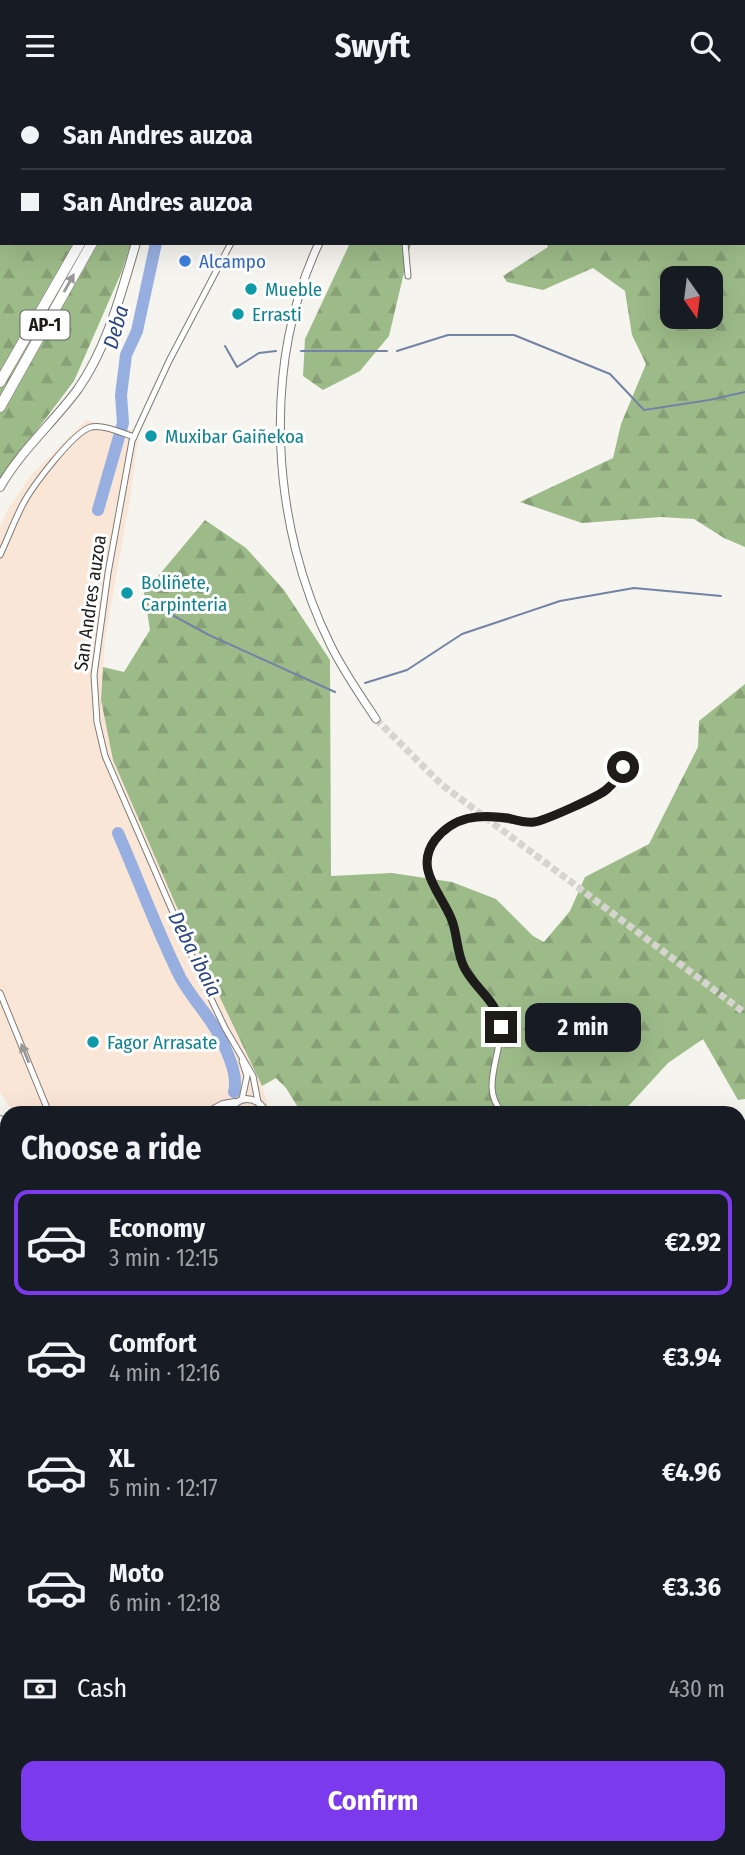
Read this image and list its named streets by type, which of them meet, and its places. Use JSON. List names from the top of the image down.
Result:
{
  "streets": {
    "highway": ["AP-1"],
    "street": ["San Andres auzoa"]
  },
  "water": ["Deba", "Deba ibaia"],
  "places": [
    "Alcampo",
    "Mueble",
    "Errasti",
    "Muxibar Gaiñekoa",
    "Boliñete, Carpinteria",
    "Fagor Arrasate"
  ],
  "north": "bottom",
  "page": {
    "header": "Swyft",
    "banner": ["San Andres auzoa", "San Andres auzoa"],
    "bubble": "2 min",
    "heading": "Choose a ride",
    "list": [
      {
        "name": "Economy",
        "note": "3 min · 12:15",
        "value": "€2.92"
      },
      {
        "name": "Comfort",
        "note": "4 min · 12:16",
        "value": "€3.94"
      },
      {
        "name": "XL",
        "note": "5 min · 12:17",
        "value": "€4.96"
      },
      {
        "name": "Moto",
        "note": "6 min · 12:18",
        "value": "€3.36"
      }
    ],
    "pay": ["Cash", "430 m"],
    "buttons": "Confirm"
  }
}
